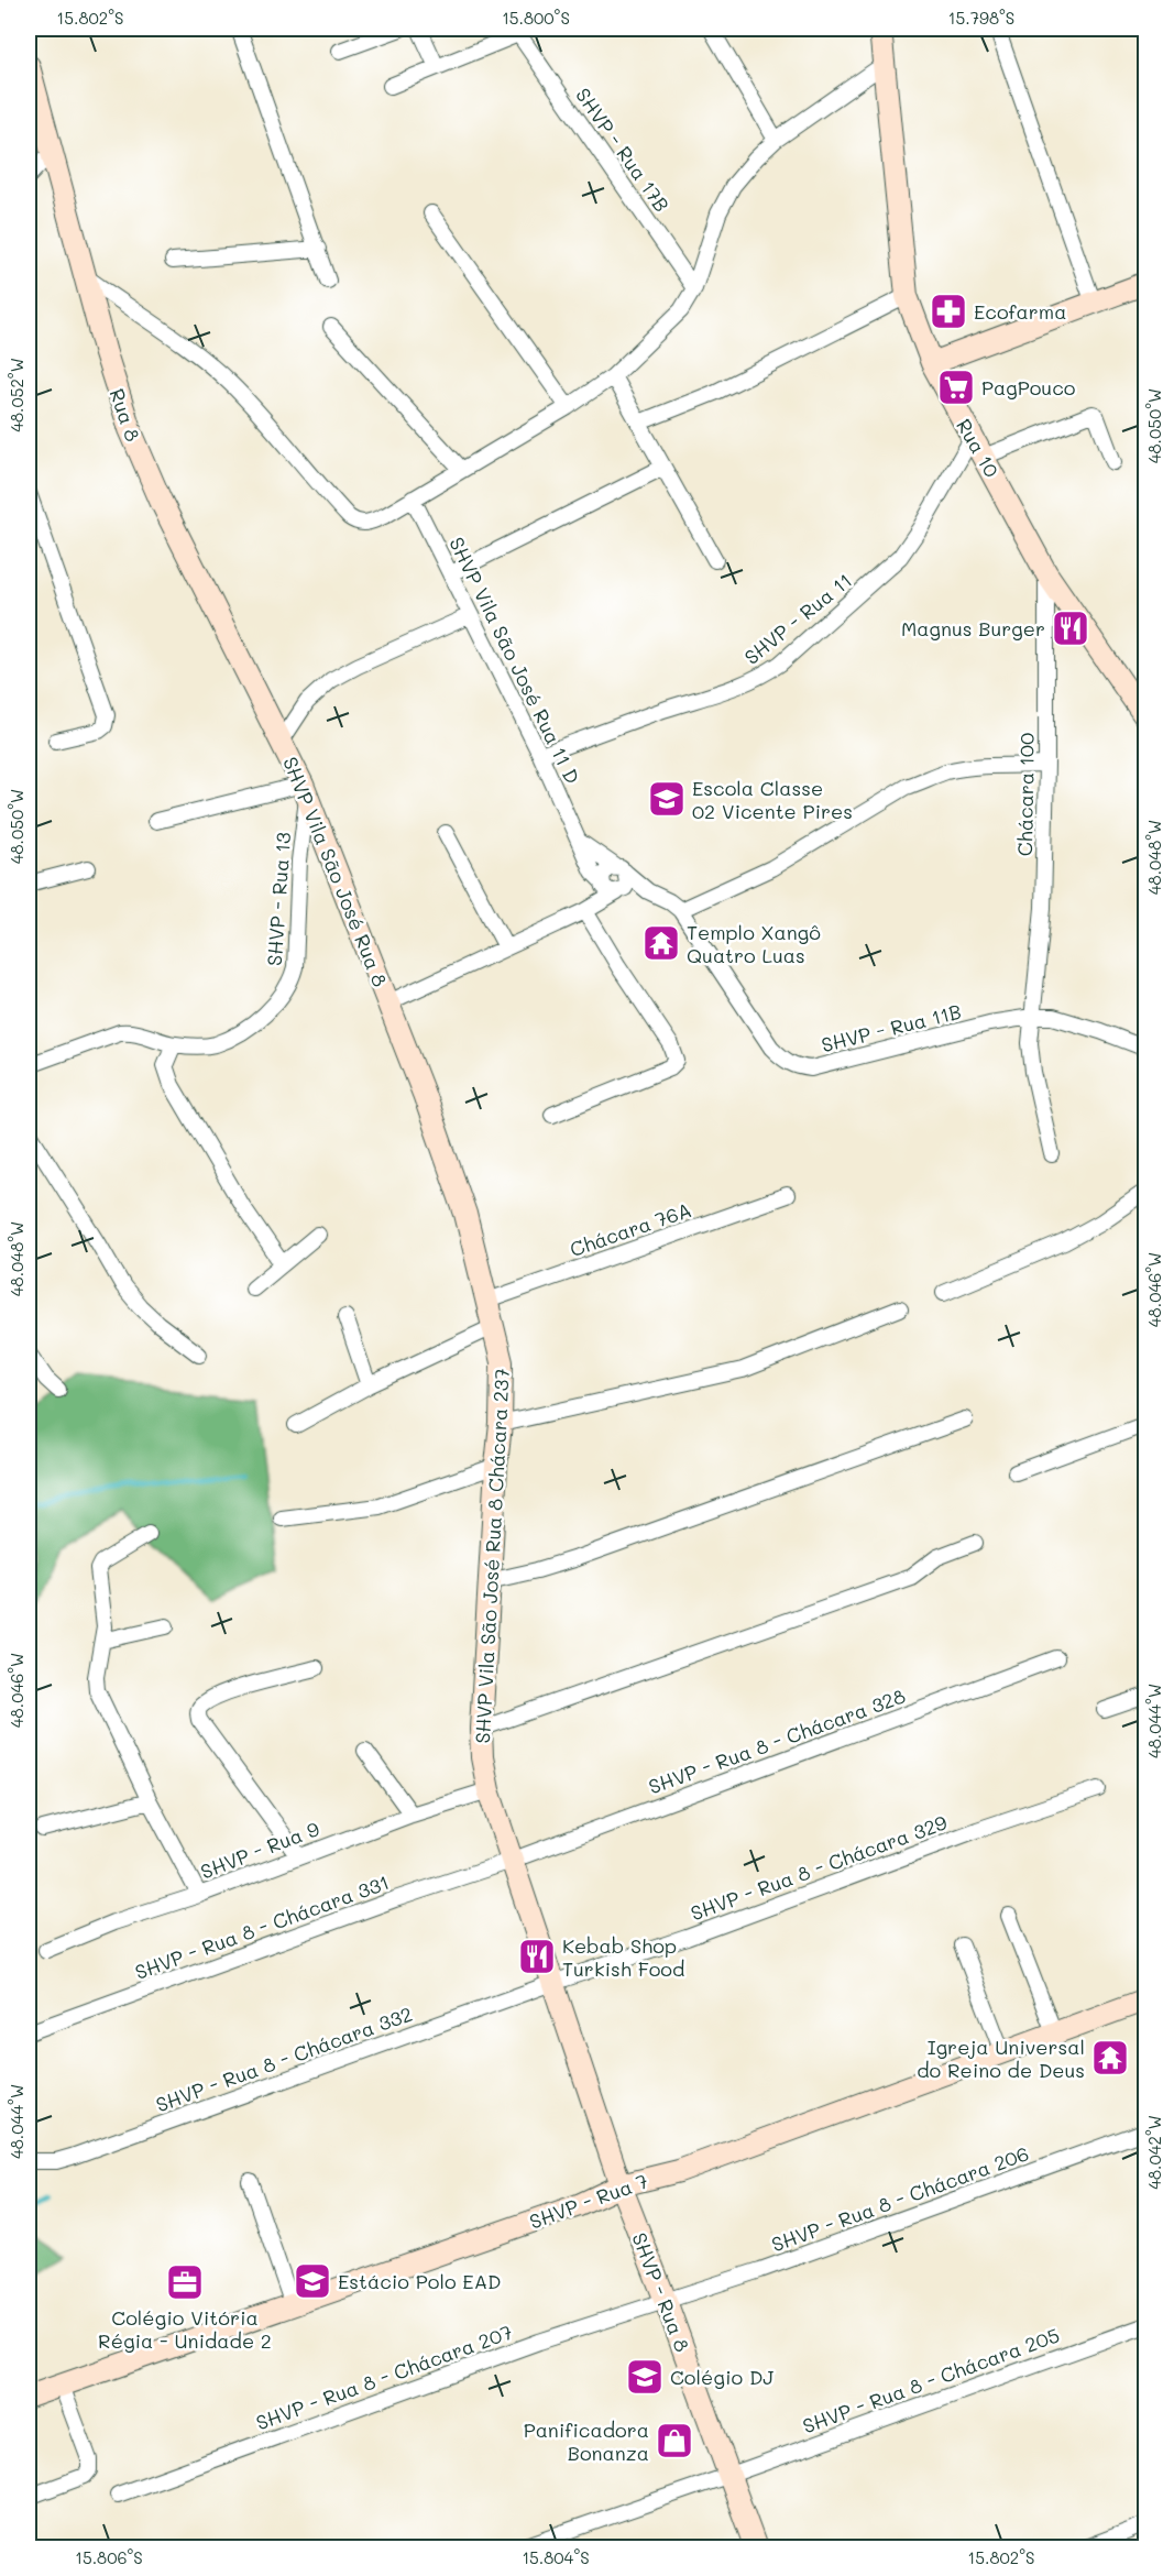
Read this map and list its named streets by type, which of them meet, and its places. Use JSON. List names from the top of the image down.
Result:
{
  "streets": {
    "street": [
      "SHVP - Rua 17B",
      "Rua 8",
      "Rua 10",
      "SHVP - Rua 11",
      "SHVP Vila São José Rua 11 D",
      "Chácara 100",
      "SHVP Vila São José Rua 8",
      "SHVP - Rua 13",
      "SHVP - Rua 11B",
      "Chácara 76A",
      "SHVP Vila São José Rua 8 Chácara 237",
      "SHVP - Rua 8 - Chácara 328",
      "SHVP - Rua 9",
      "SHVP - Rua 8 - Chácara 329",
      "SHVP - Rua 8 - Chácara 331",
      "SHVP - Rua 8 - Chácara 332",
      "SHVP - Rua 8 - Chácara 206",
      "SHVP - Rua 7",
      "SHVP - Rua 8",
      "SHVP - Rua 8 - Chácara 207",
      "SHVP - Rua 8 - Chácara 205"
    ]
  },
  "crossings": [
    ["Rua 8", "SHVP Vila São José Rua 8"],
    ["Rua 10", "SHVP - Rua 11"],
    ["Rua 10", "Chácara 100"],
    ["SHVP - Rua 11", "SHVP Vila São José Rua 11 D"],
    ["SHVP Vila São José Rua 11 D", "SHVP - Rua 11B"],
    ["Chácara 100", "SHVP - Rua 11B"],
    ["SHVP Vila São José Rua 8", "SHVP - Rua 13"],
    ["SHVP Vila São José Rua 8", "SHVP Vila São José Rua 8 Chácara 237"],
    ["Chácara 76A", "SHVP Vila São José Rua 8 Chácara 237"],
    ["SHVP Vila São José Rua 8 Chácara 237", "SHVP - Rua 8 - Chácara 328"],
    ["SHVP Vila São José Rua 8 Chácara 237", "SHVP - Rua 9"],
    ["SHVP Vila São José Rua 8 Chácara 237", "SHVP - Rua 8 - Chácara 329"],
    ["SHVP Vila São José Rua 8 Chácara 237", "SHVP - Rua 8 - Chácara 331"],
    ["SHVP Vila São José Rua 8 Chácara 237", "SHVP - Rua 8 - Chácara 332"],
    ["SHVP Vila São José Rua 8 Chácara 237", "SHVP - Rua 7"],
    ["SHVP Vila São José Rua 8 Chácara 237", "SHVP - Rua 8"],
    ["SHVP - Rua 8 - Chácara 328", "SHVP - Rua 8 - Chácara 331"],
    ["SHVP - Rua 8 - Chácara 329", "SHVP - Rua 8 - Chácara 332"],
    ["SHVP - Rua 8 - Chácara 206", "SHVP - Rua 8"],
    ["SHVP - Rua 8 - Chácara 206", "SHVP - Rua 8 - Chácara 207"],
    ["SHVP - Rua 7", "SHVP - Rua 8"],
    ["SHVP - Rua 8", "SHVP - Rua 8 - Chácara 207"],
    ["SHVP - Rua 8", "SHVP - Rua 8 - Chácara 205"]
  ],
  "places": {
    "pharmacy": ["Ecofarma"],
    "supermarket": ["PagPouco"],
    "restaurant": ["Magnus Burger", "Kebab Shop Turkish Food"],
    "school or university": ["Escola Classe 02 Vicente Pires", "Estácio Polo EAD", "Colégio DJ"],
    "temple": ["Templo Xangô Quatro Luas", "Igreja Universal do Reino de Deus"],
    "office": ["Colégio Vitória Régia - Unidade 2"],
    "shop": ["Panificadora Bonanza"]
  },
  "coordinates": [
    "15.802°S",
    "15.800°S",
    "15.798°S",
    "48.052°W",
    "48.050°W",
    "48.048°W",
    "48.046°W",
    "48.044°W",
    "48.042°W",
    "15.806°S",
    "15.804°S"
  ]
}
